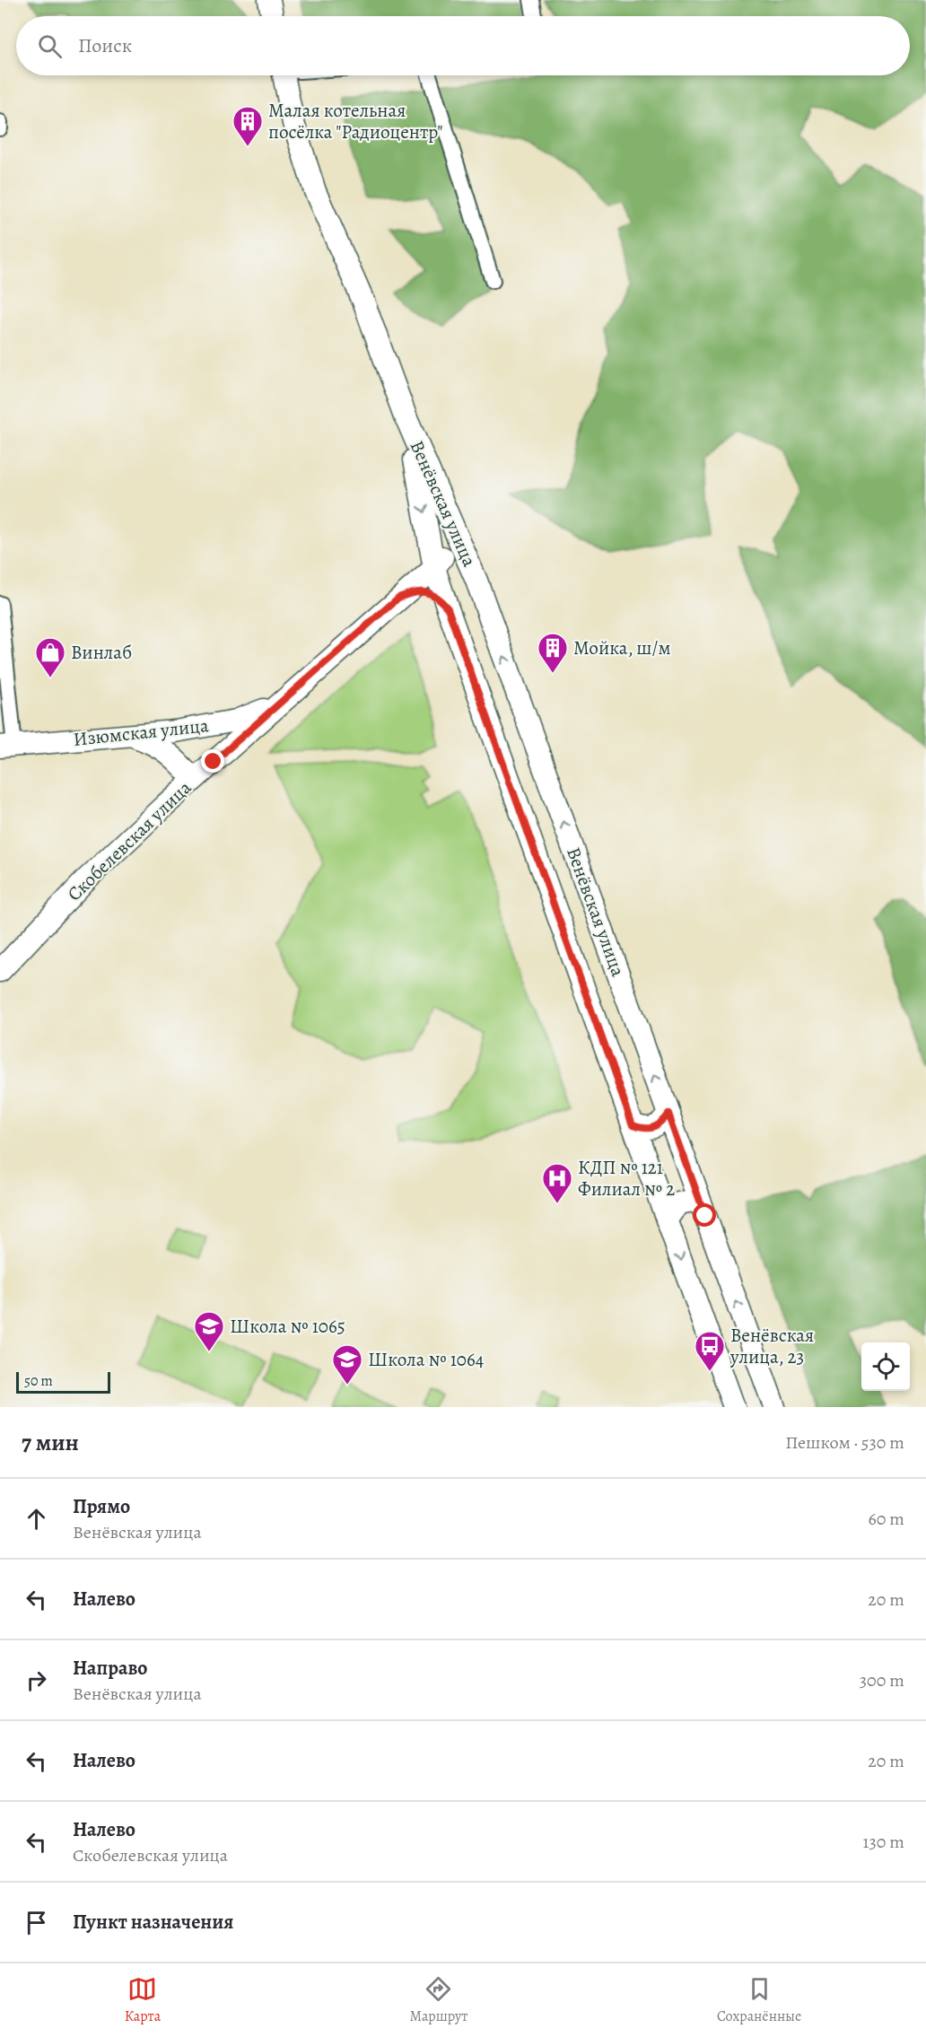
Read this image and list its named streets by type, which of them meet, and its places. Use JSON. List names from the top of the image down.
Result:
{
  "streets": {
    "street": ["Венёвская улица", "Изюмская улица", "Скобелевская улица"]
  },
  "crossings": [
    ["Венёвская улица", "Скобелевская улица"],
    ["Изюмская улица", "Скобелевская улица"]
  ],
  "places": {
    "building": ["Малая котельная посёлка \"Радиоцентр\"", "Мойка, ш/м"],
    "shop": ["Винлаб"],
    "hospital": ["КДП № 121 Филиал № 2"],
    "school or university": ["Школа № 1065", "Школа № 1064"],
    "bus stop": ["Венёвская улица, 23"]
  },
  "scale_bar": "50 m",
  "page": {
    "search": "Поиск",
    "scale": "50 m",
    "heading": ["7 мин", "Пешком · 530 m"],
    "list": [
      ["Прямо", "Венёвская улица", "60 m"],
      ["Налево", "20 m"],
      ["Направо", "Венёвская улица", "300 m"],
      ["Налево", "20 m"],
      ["Налево", "Скобелевская улица", "130 m"],
      "Пункт назначения"
    ],
    "nav": ["Карта", "Маршрут", "Сохранённые"]
  }
}
